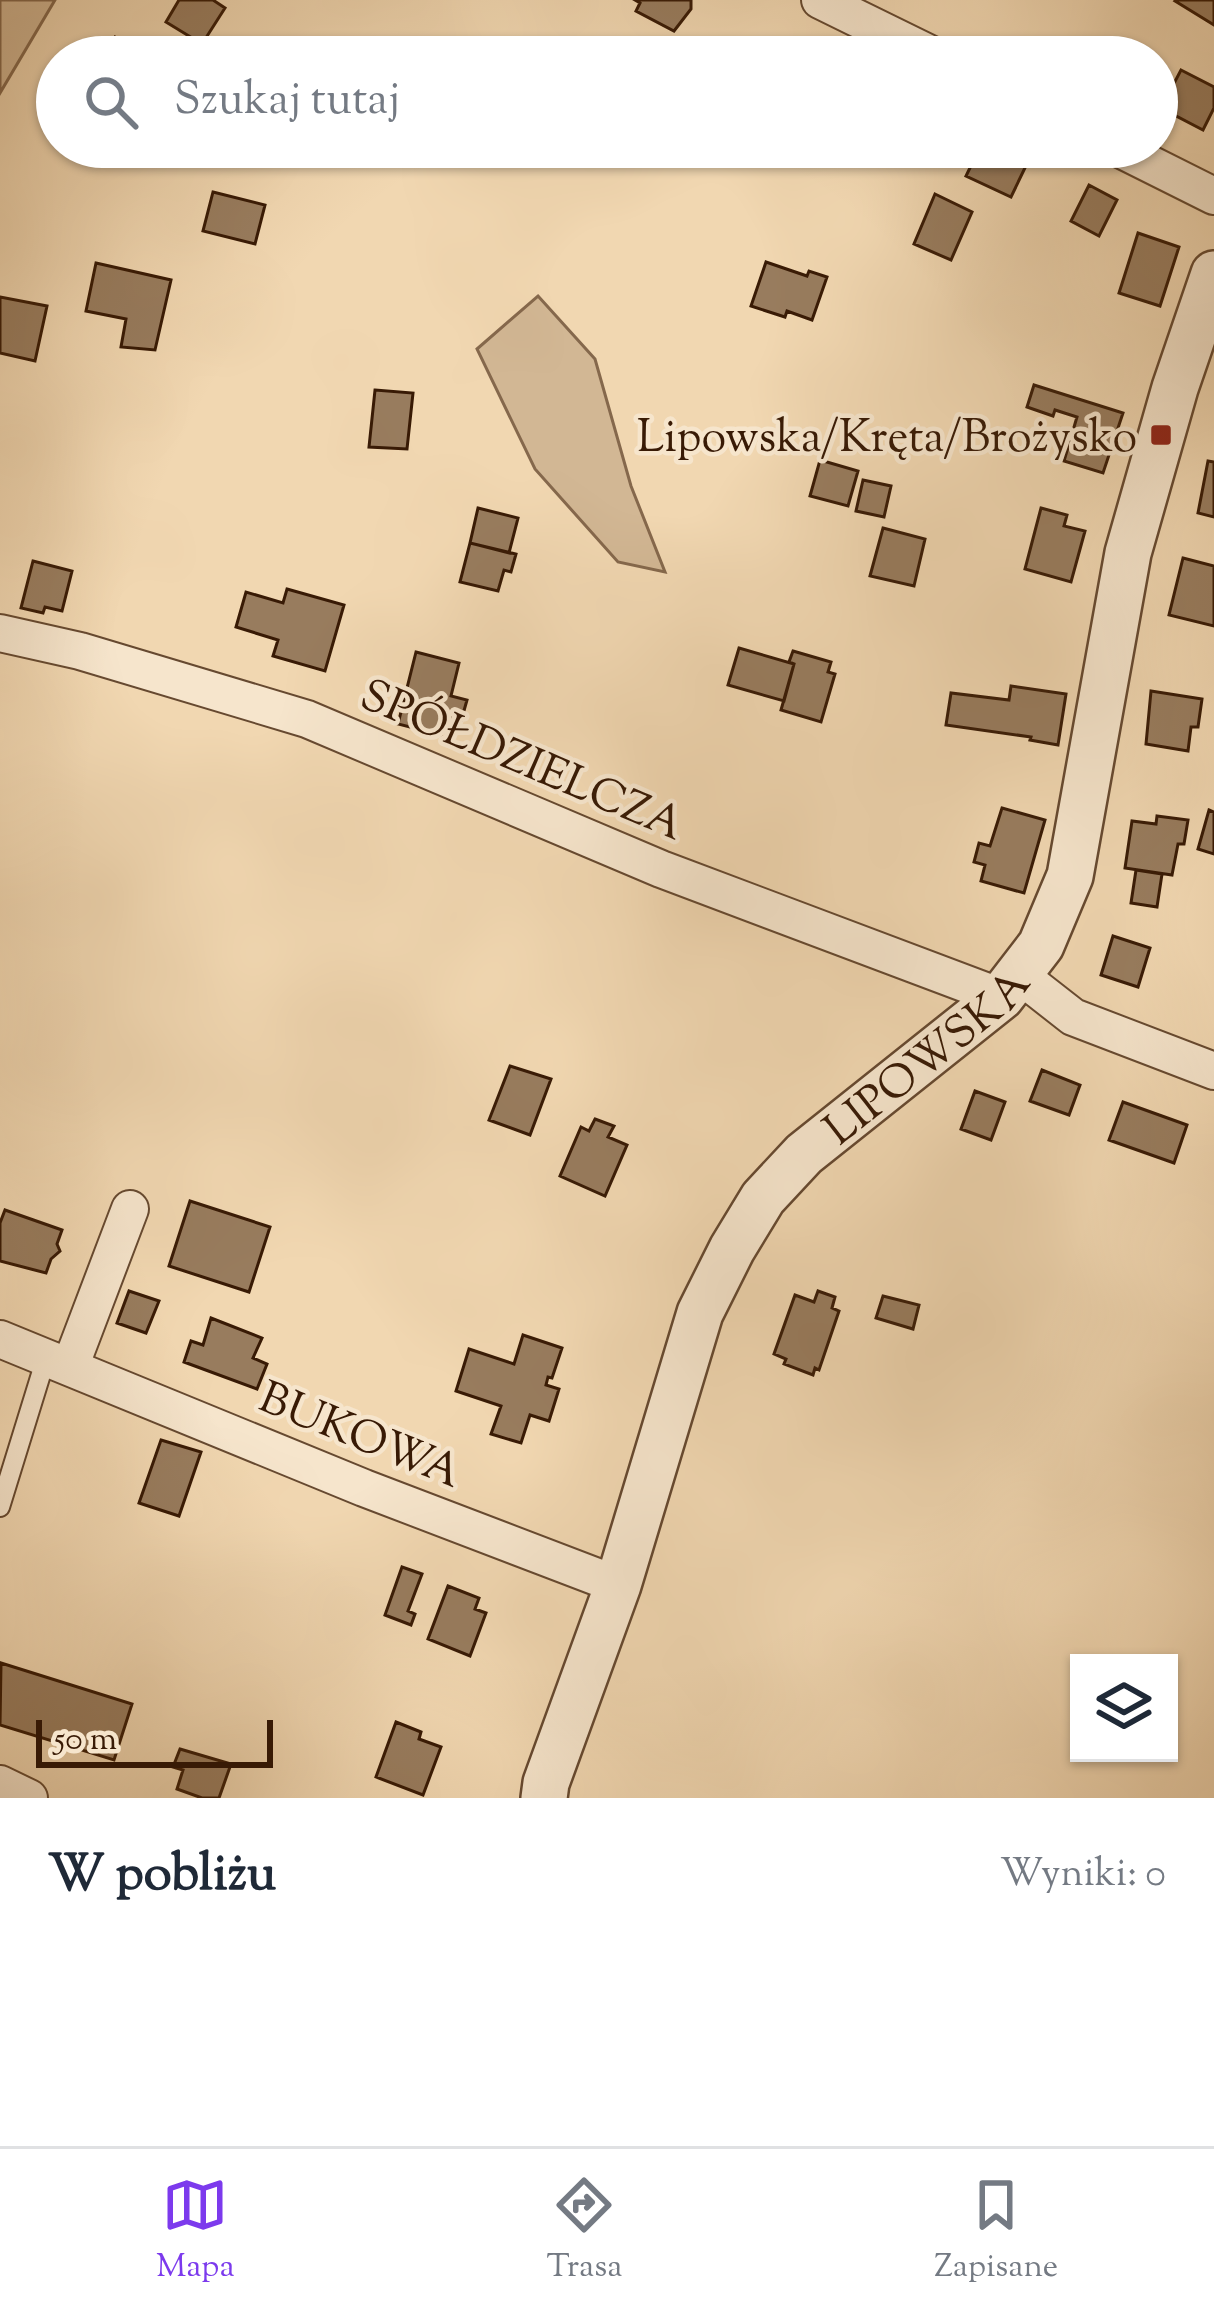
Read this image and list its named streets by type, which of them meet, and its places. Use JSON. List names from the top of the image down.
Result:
{
  "streets": {
    "street": ["SPÓŁDZIELCZA", "LIPOWSKA", "BUKOWA"]
  },
  "crossings": [
    ["SPÓŁDZIELCZA", "LIPOWSKA"],
    ["LIPOWSKA", "BUKOWA"]
  ],
  "places": {
    "transit": ["Lipowska/Kręta/Brożysko"]
  },
  "scale_bar": "50 m",
  "page": {
    "search": "Szukaj tutaj",
    "scale": "50 m",
    "heading": ["W pobliżu", "Wyniki: 0"],
    "nav": ["Mapa", "Trasa", "Zapisane"]
  }
}
